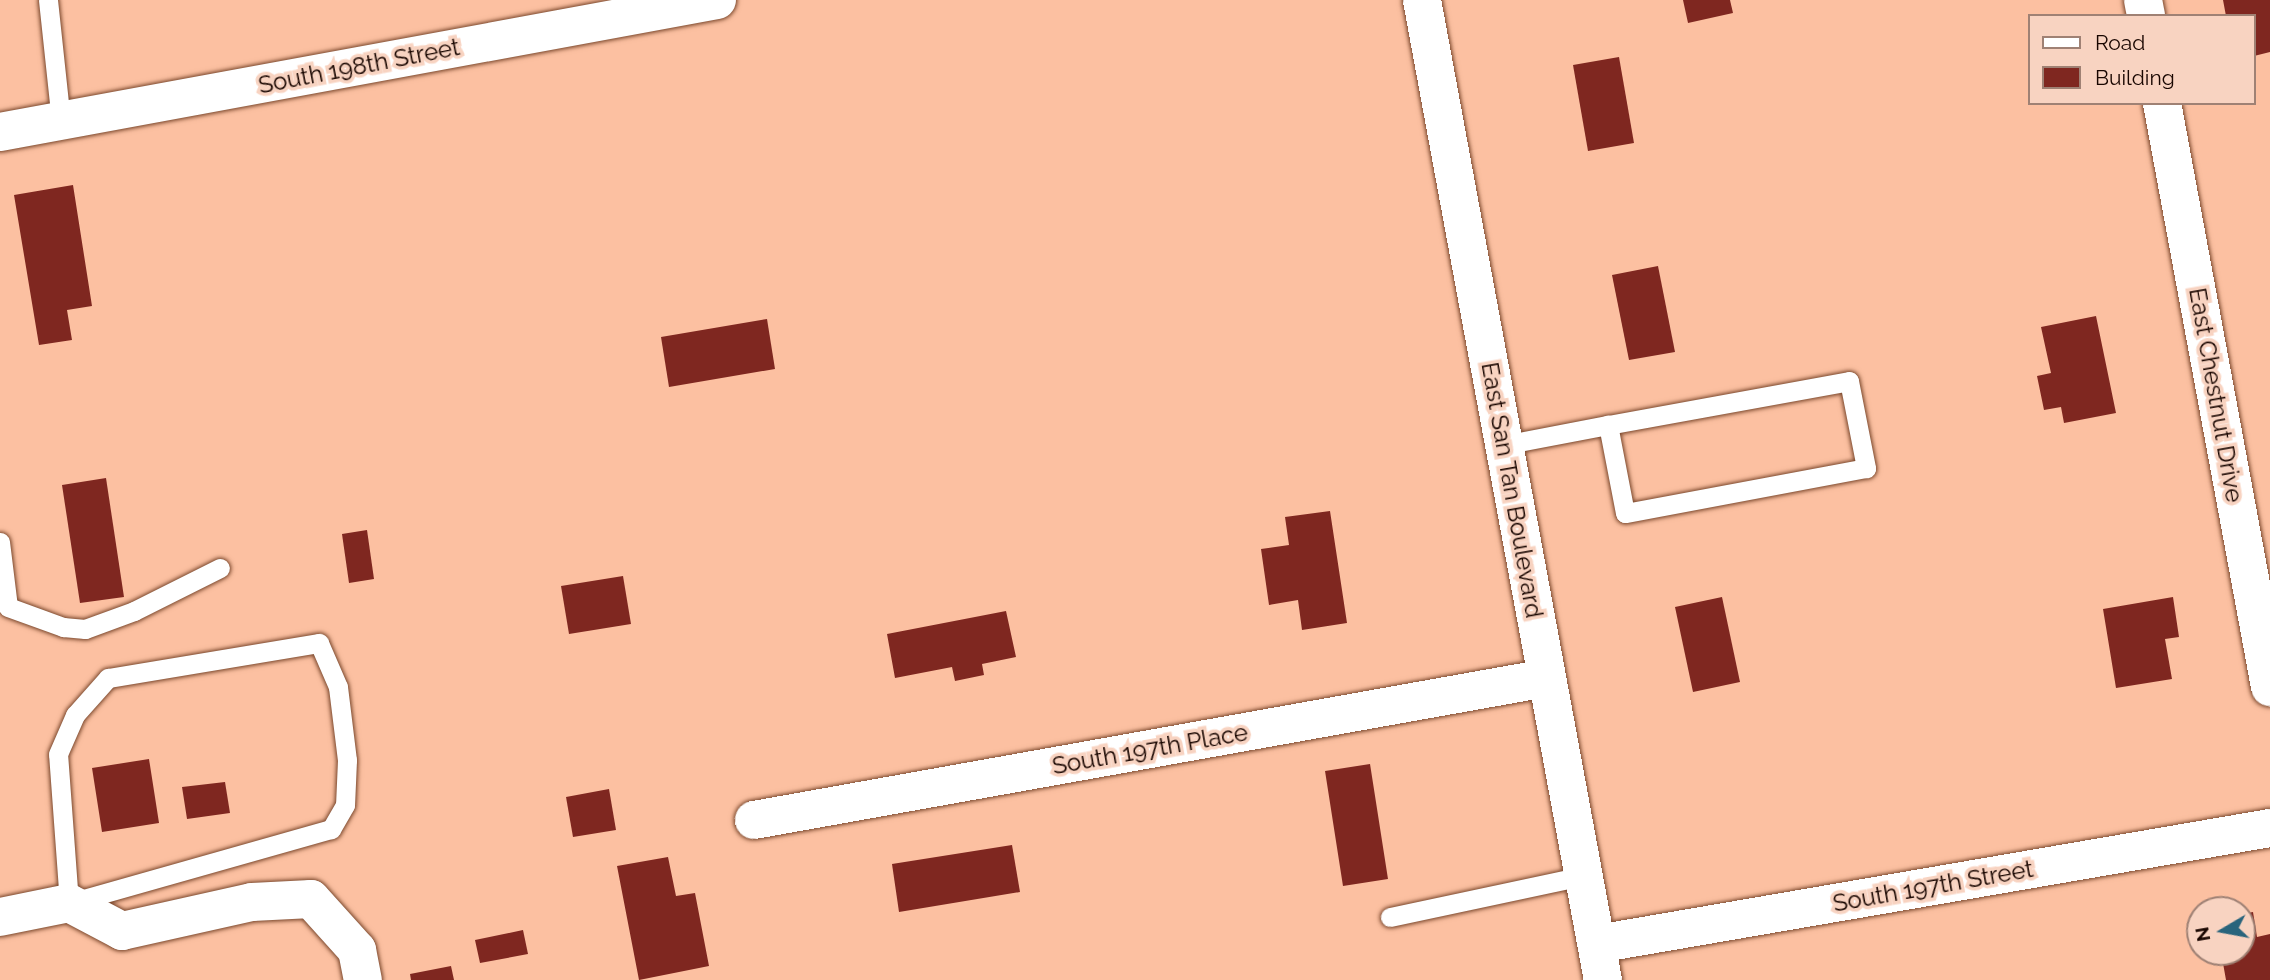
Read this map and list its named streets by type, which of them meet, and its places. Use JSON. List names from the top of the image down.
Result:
{
  "streets": {
    "street": [
      "South 198th Street",
      "East Chestnut Drive",
      "East San Tan Boulevard",
      "South 197th Place",
      "South 197th Street"
    ]
  },
  "crossings": [
    ["East San Tan Boulevard", "South 197th Place"],
    ["East San Tan Boulevard", "South 197th Street"]
  ],
  "legend": ["Road", "Building"],
  "north": "left"
}
